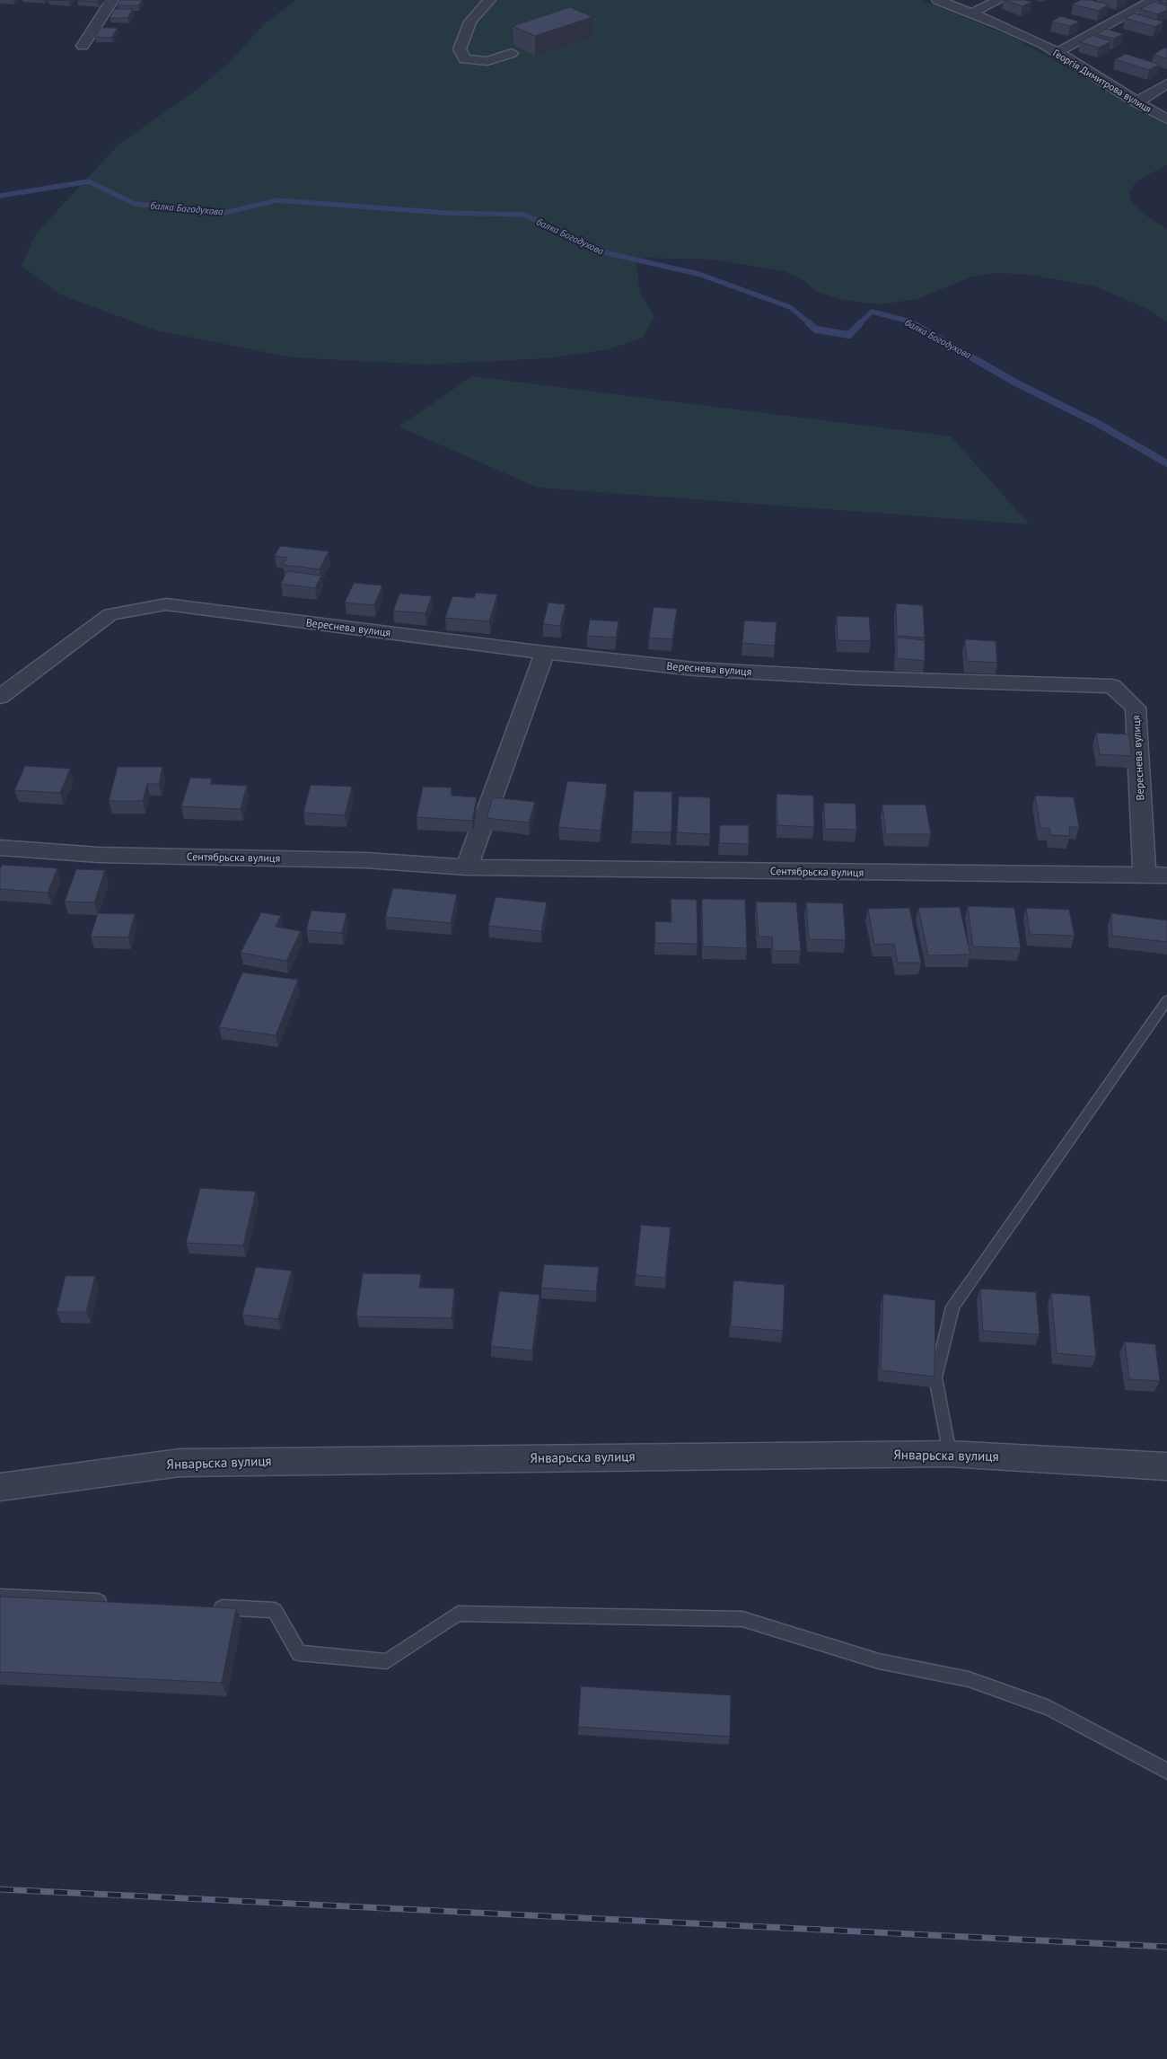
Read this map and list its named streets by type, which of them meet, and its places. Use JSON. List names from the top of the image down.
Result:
{
  "streets": {
    "street": [
      "Георгія Димитрова вулиця",
      "Вереснева вулиця",
      "Сентябрьска вулиця",
      "Январьска вулиця"
    ]
  },
  "crossings": [
    ["Вереснева вулиця", "Сентябрьска вулиця"]
  ],
  "water": ["балка Богодухова"]
}
